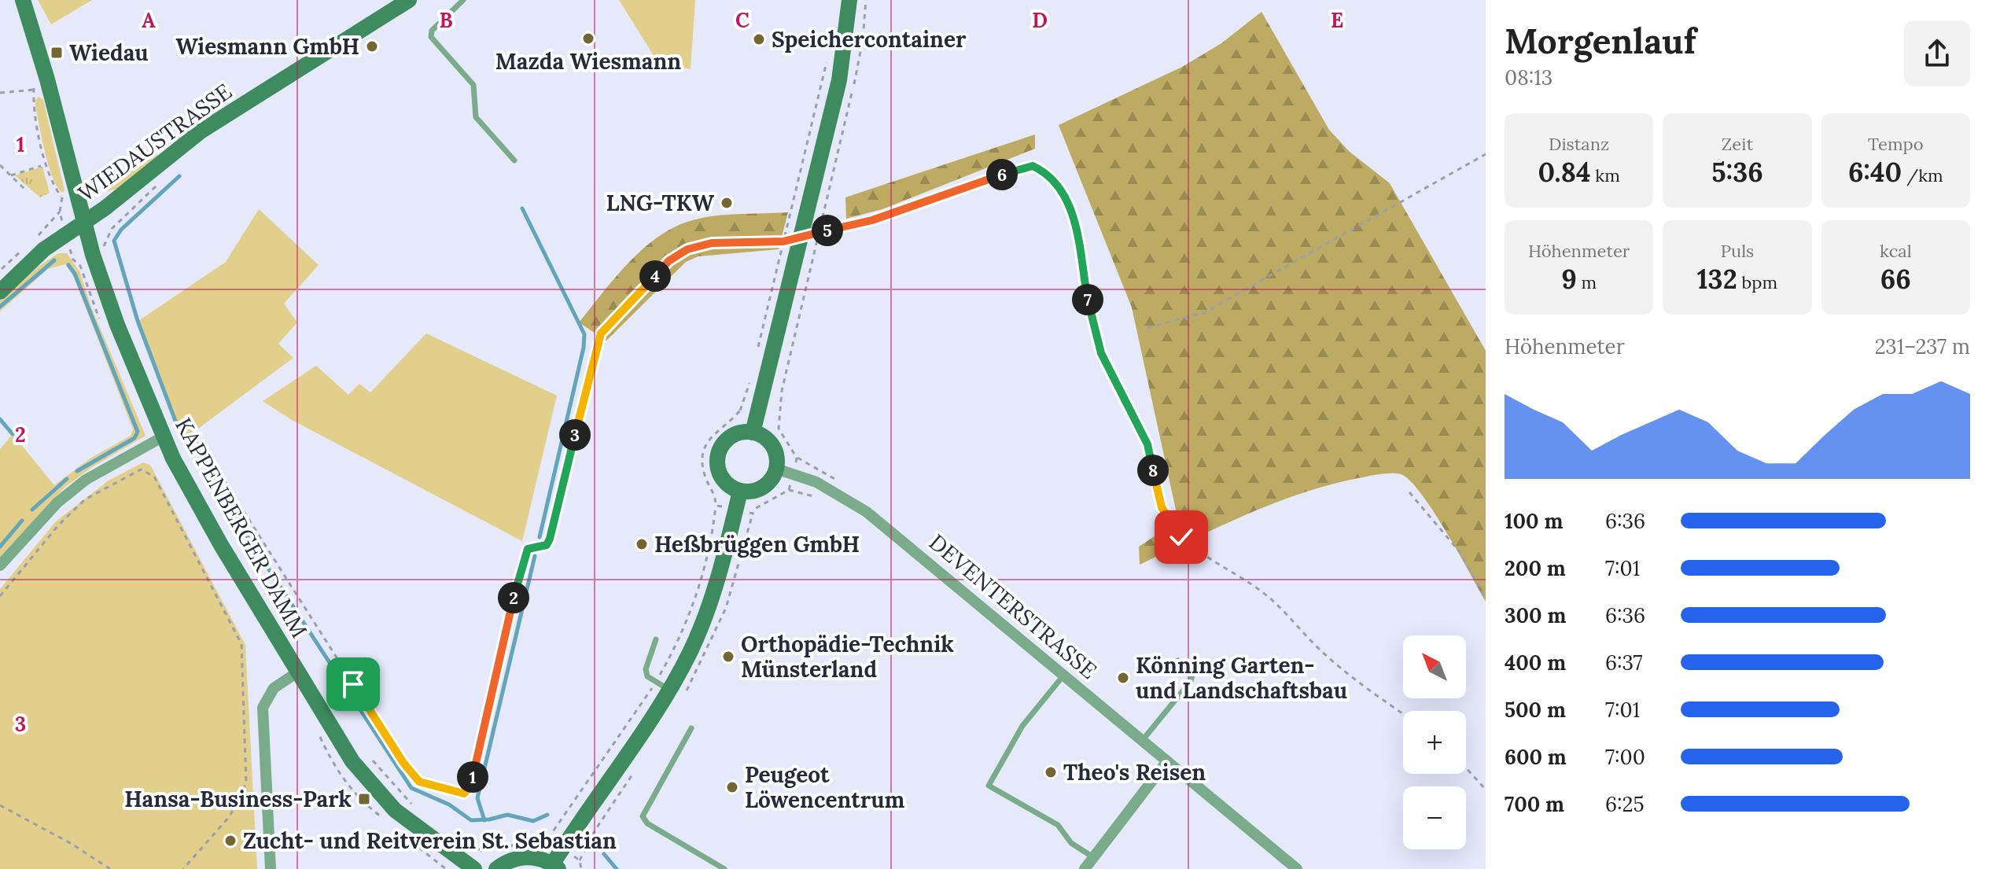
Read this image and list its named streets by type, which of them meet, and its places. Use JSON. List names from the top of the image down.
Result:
{
  "streets": {
    "main road": ["WIEDAUSTRASSE", "KAPPENBERGER DAMM"],
    "street": ["DEVENTERSTRASSE"]
  },
  "crossings": [
    ["WIEDAUSTRASSE", "KAPPENBERGER DAMM"]
  ],
  "places": {
    "other": [
      "Mazda Wiesmann",
      "Speichercontainer",
      "Wiesmann GmbH",
      "LNG-TKW",
      "Heßbrüggen GmbH",
      "Orthopädie-Technik Münsterland",
      "Könning Garten- und Landschaftsbau",
      "Theo's Reisen",
      "Peugeot Löwencentrum",
      "Zucht- und Reitverein St. Sebastian"
    ],
    "transit": ["Wiedau", "Hansa-Business-Park"]
  },
  "north": "top left",
  "page": {
    "heading": ["Morgenlauf", "08:13"],
    "stats": [
      ["Distanz", "0.84 km"],
      ["Zeit", "5:36"],
      ["Tempo", "6:40 /km"],
      ["Höhenmeter", "9 m"],
      ["Puls", "132 bpm"],
      ["kcal", "66"]
    ],
    "pins": [
      "6",
      "5",
      "4",
      "7",
      "3",
      "8",
      "2",
      "1"
    ],
    "chart": ["Höhenmeter", "231–237 m"],
    "list": [
      {
        "name": "100 m",
        "note": "6:36"
      },
      {
        "name": "200 m",
        "note": "7:01"
      },
      {
        "name": "300 m",
        "note": "6:36"
      },
      {
        "name": "400 m",
        "note": "6:37"
      },
      {
        "name": "500 m",
        "note": "7:01"
      },
      {
        "name": "600 m",
        "note": "7:00"
      },
      {
        "name": "700 m",
        "note": "6:25"
      }
    ],
    "map_buttons": ["+", "−"]
  },
  "grid": {
    "columns": [
      "A",
      "B",
      "C",
      "D",
      "E"
    ],
    "rows": ["1", "2", "3"]
  }
}
